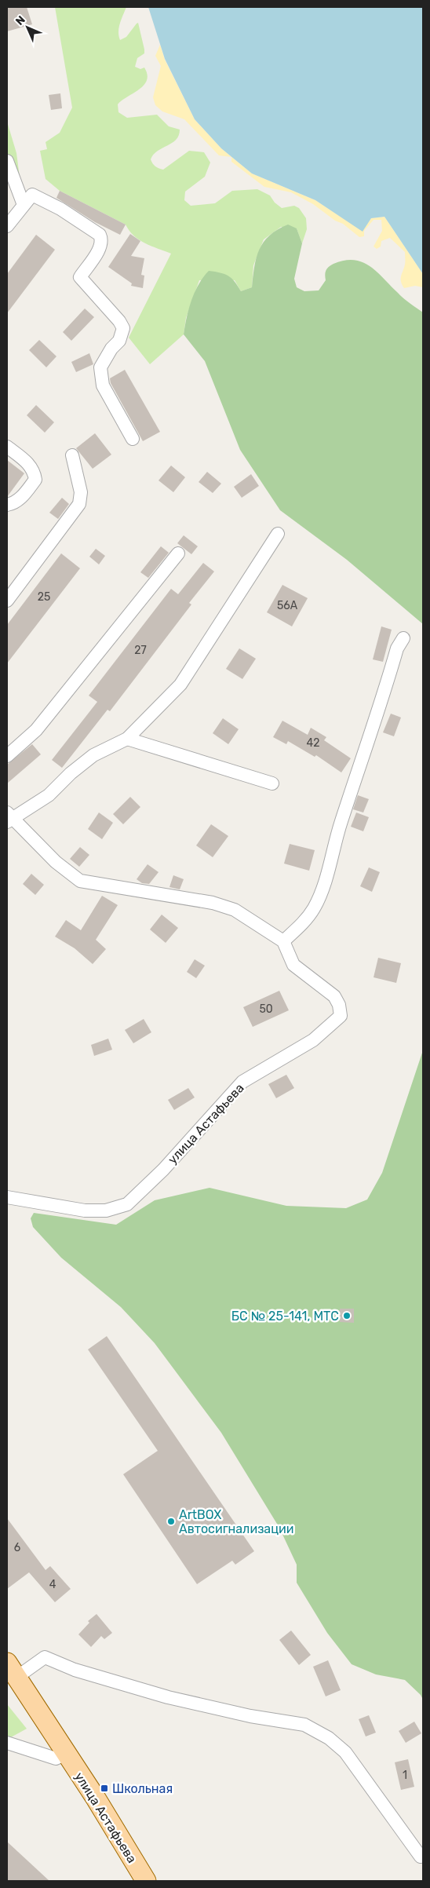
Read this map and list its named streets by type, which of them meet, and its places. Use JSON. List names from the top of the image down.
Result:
{
  "streets": {
    "main road": ["улица Астафьева"]
  },
  "places": {
    "other": ["БС № 25-141, МТС", "ArtBOX Автосигнализации"],
    "transit": ["Школьная"]
  },
  "house_numbers": [
    "25",
    "56А",
    "27",
    "42",
    "50",
    "6",
    "4",
    "1"
  ],
  "north": "top left"
}
